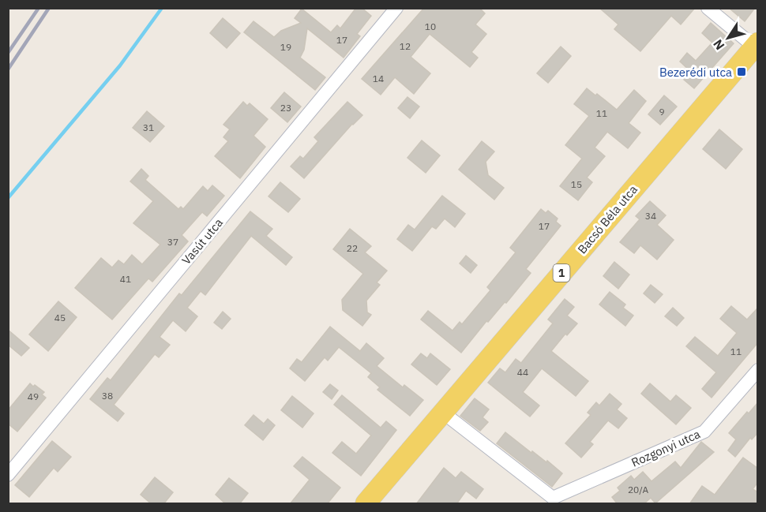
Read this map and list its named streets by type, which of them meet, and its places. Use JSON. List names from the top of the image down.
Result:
{
  "streets": {
    "main road": ["Bacsó Béla utca", "1"],
    "street": ["Vasút utca", "Rozgonyi utca"]
  },
  "crossings": [
    ["Bacsó Béla utca", "Rozgonyi utca"]
  ],
  "places": {
    "transit": ["Bezerédi utca"]
  },
  "house_numbers": [
    "10",
    "17",
    "12",
    "19",
    "14",
    "23",
    "9",
    "11",
    "31",
    "15",
    "34",
    "17",
    "37",
    "22",
    "41",
    "45",
    "11",
    "44",
    "38",
    "49",
    "20/A"
  ],
  "north": "bottom left"
}
